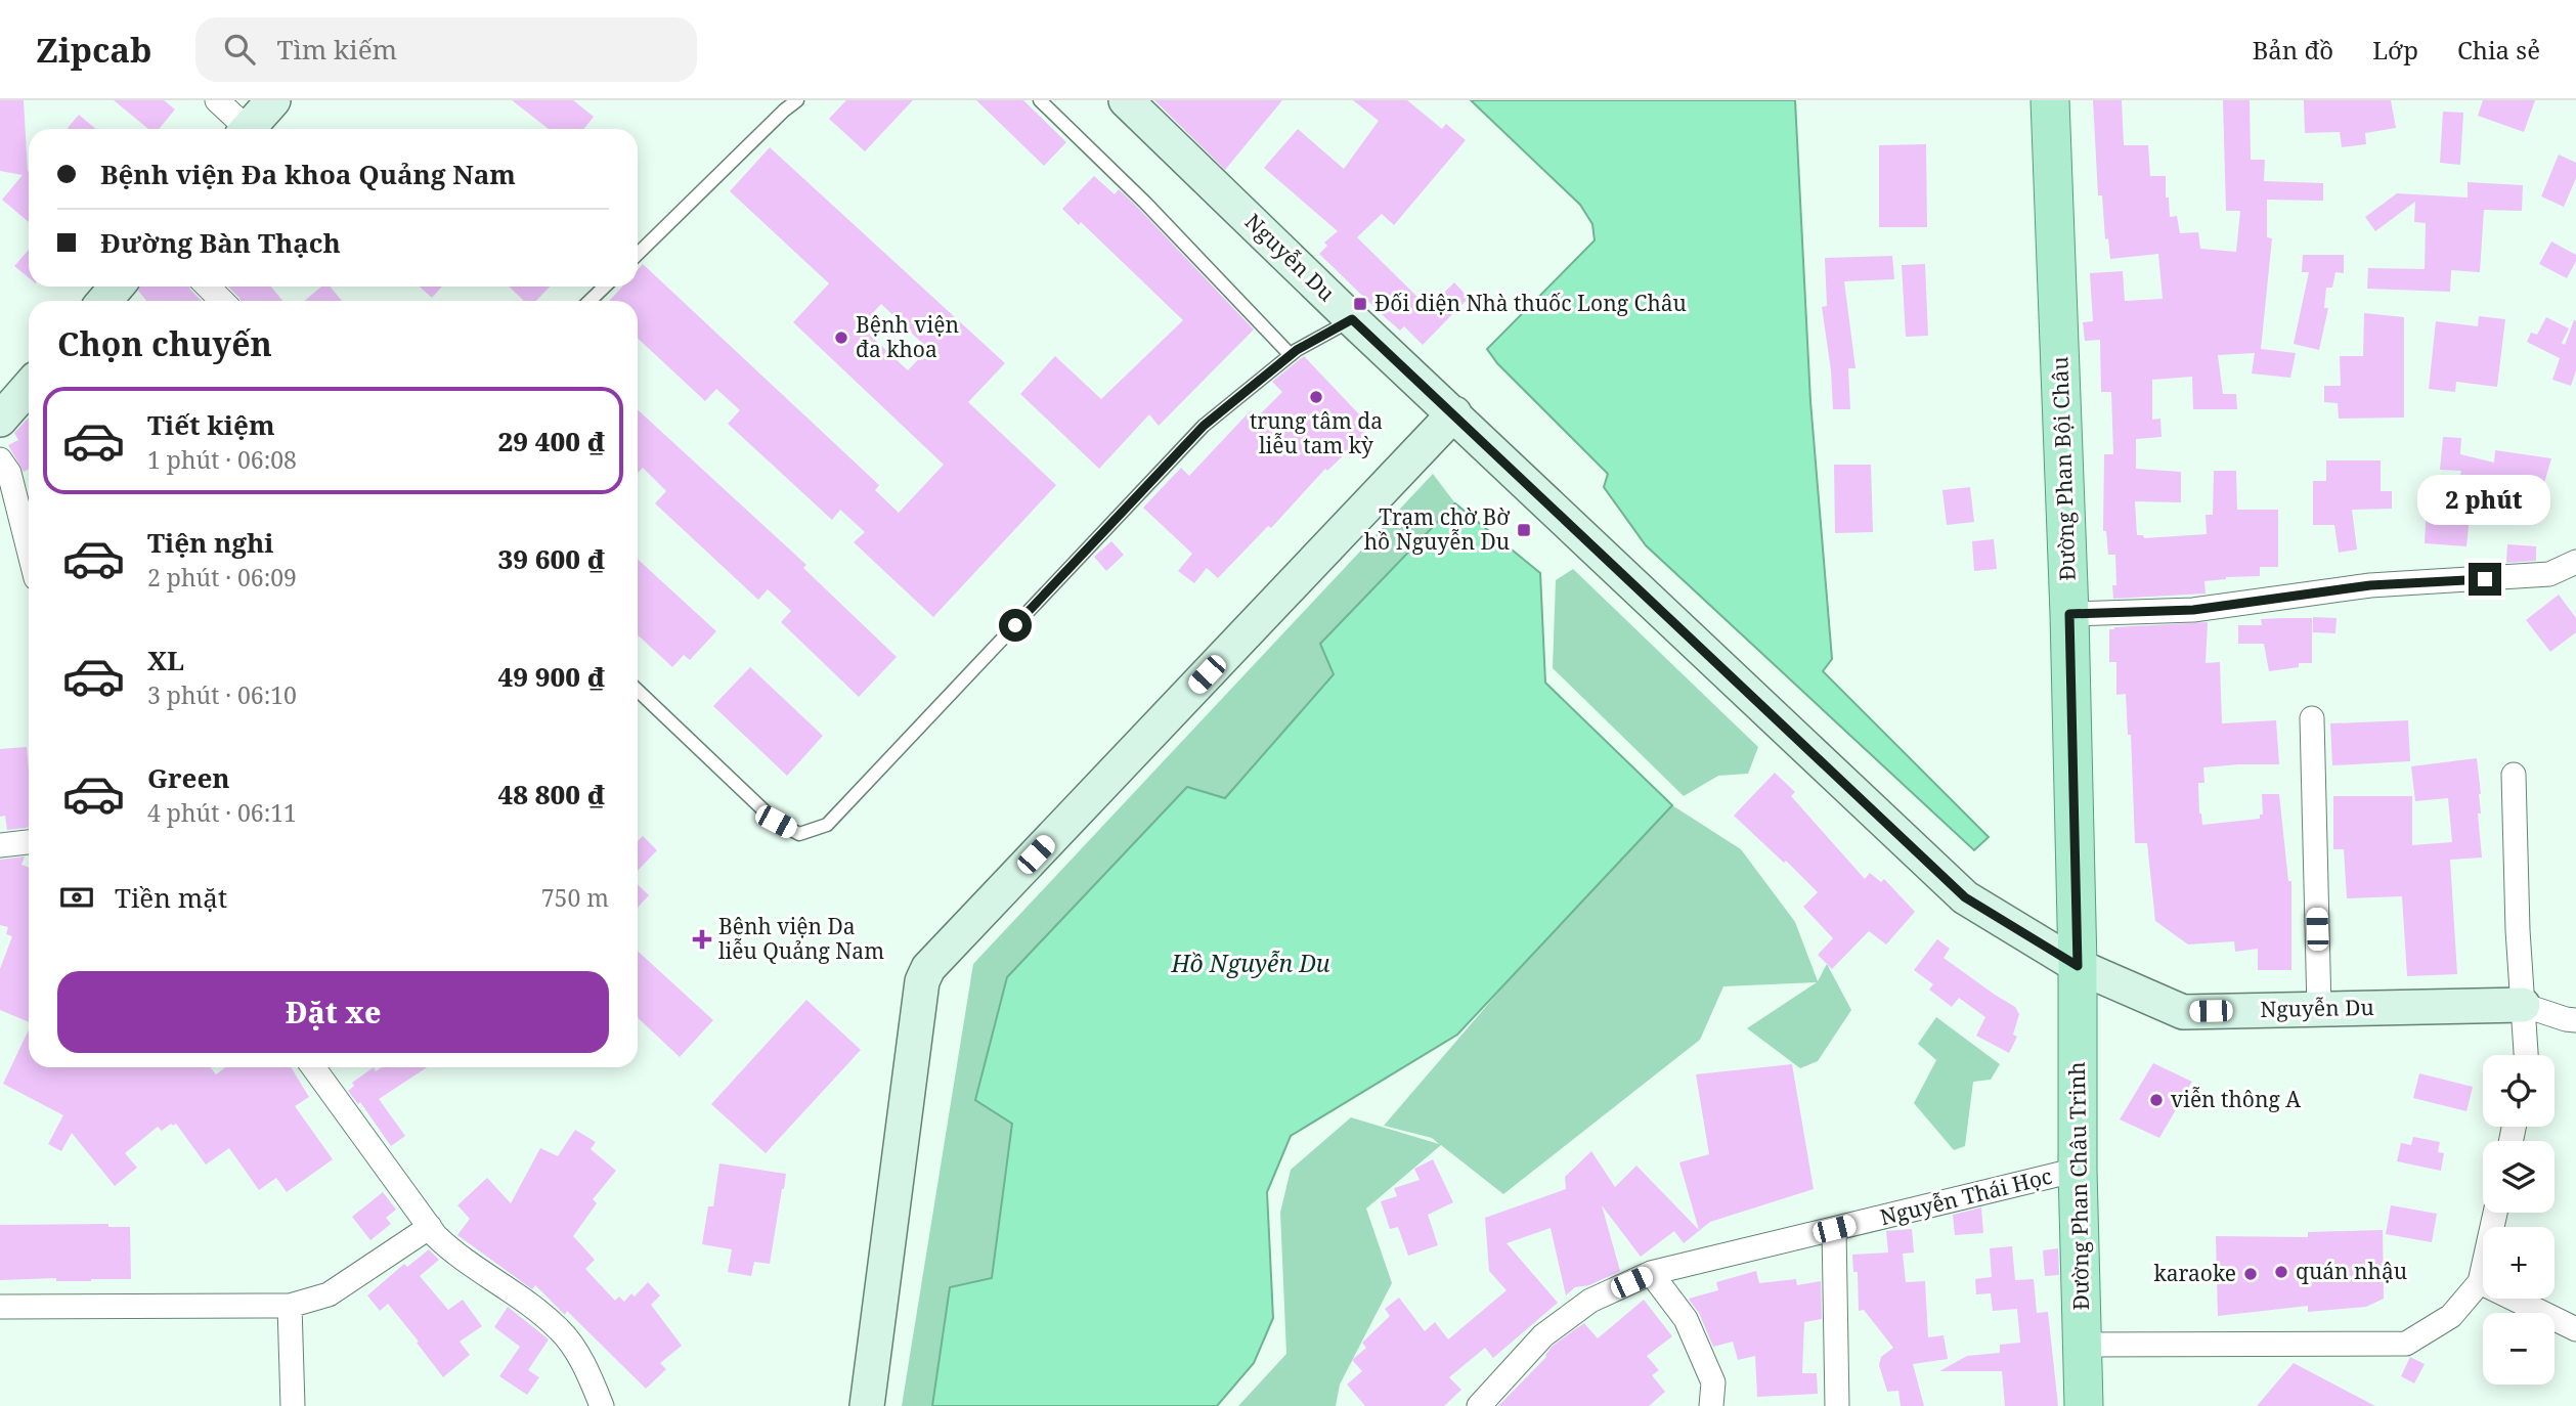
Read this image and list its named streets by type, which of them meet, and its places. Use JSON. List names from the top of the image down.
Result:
{
  "streets": {
    "main road": ["Đường Phan Bội Châu", "Đường Phan Châu Trinh"],
    "street": ["Nguyễn Du", "Nguyễn Thái Học"]
  },
  "crossings": [
    ["Nguyễn Du", "Đường Phan Bội Châu"],
    ["Nguyễn Du", "Đường Phan Châu Trinh"],
    ["Đường Phan Bội Châu", "Đường Phan Châu Trinh"],
    ["Đường Phan Châu Trinh", "Nguyễn Thái Học"]
  ],
  "water": ["Hồ Nguyễn Du"],
  "places": {
    "transit": ["Đối diện Nhà thuốc Long Châu", "Trạm chờ Bờ hồ Nguyễn Du"],
    "other": [
      "Bệnh viện đa khoa",
      "trung tâm da liễu tam kỳ",
      "viễn thông A",
      "quán nhậu",
      "karaoke"
    ],
    "health": ["Bệnh viện Da liễu Quảng Nam"]
  },
  "page": {
    "header": "Zipcab",
    "search": "Tìm kiếm",
    "nav": ["Bản đồ", "Lớp", "Chia sẻ"],
    "banner": ["Bệnh viện Đa khoa Quảng Nam", "Đường Bàn Thạch"],
    "heading": "Chọn chuyến",
    "list": [
      {
        "name": "Tiết kiệm",
        "note": "1 phút · 06:08",
        "value": "29 400 ₫"
      },
      {
        "name": "Tiện nghi",
        "note": "2 phút · 06:09",
        "value": "39 600 ₫"
      },
      {
        "name": "XL",
        "note": "3 phút · 06:10",
        "value": "49 900 ₫"
      },
      {
        "name": "Green",
        "note": "4 phút · 06:11",
        "value": "48 800 ₫"
      }
    ],
    "bubble": "2 phút",
    "pay": ["Tiền mặt", "750 m"],
    "buttons": "Đặt xe",
    "map_buttons": ["+", "−"]
  }
}
